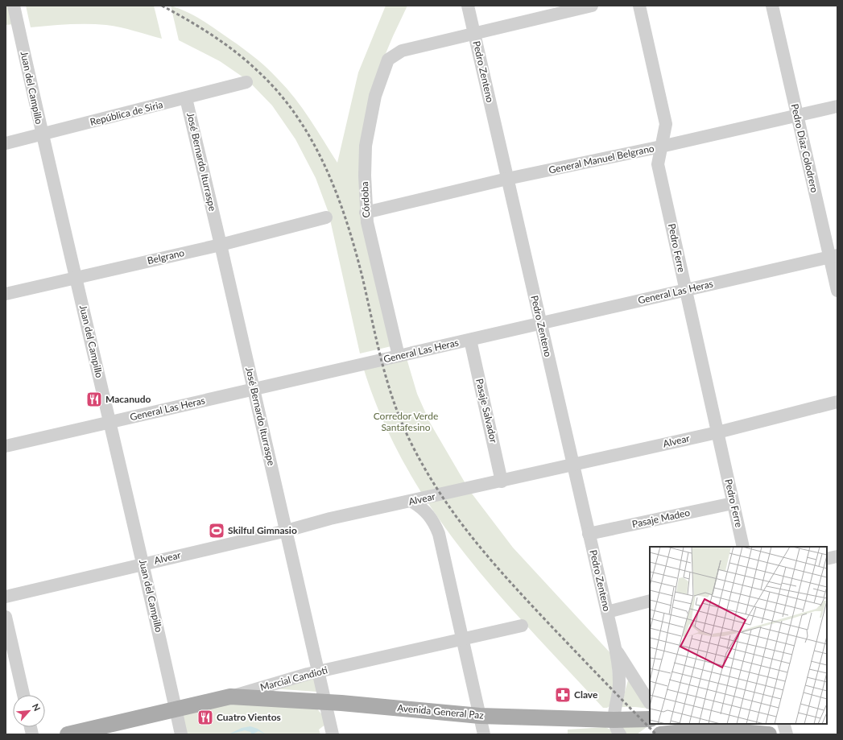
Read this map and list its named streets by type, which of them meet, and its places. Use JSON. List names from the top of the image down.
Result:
{
  "streets": {
    "main road": ["Marcial Candioti", "Avenida General Paz"],
    "street": [
      "Pedro Zenteno",
      "Juan del Campillo",
      "República de Siria",
      "Pedro Díaz Colodrero",
      "General Manuel Belgrano",
      "José Bernardo Iturraspe",
      "Córdoba",
      "Pedro Ferre",
      "Belgrano",
      "General Las Heras",
      "Pasaje Salvador",
      "Alvear",
      "Pasaje Madeo"
    ]
  },
  "crossings": [
    ["Pedro Zenteno", "General Manuel Belgrano"],
    ["Pedro Zenteno", "Córdoba"],
    ["Pedro Zenteno", "General Las Heras"],
    ["Pedro Zenteno", "Alvear"],
    ["Pedro Zenteno", "Pasaje Madeo"],
    ["Pedro Zenteno", "Avenida General Paz"],
    ["Juan del Campillo", "República de Siria"],
    ["Juan del Campillo", "Belgrano"],
    ["Juan del Campillo", "General Las Heras"],
    ["Juan del Campillo", "Alvear"],
    ["Juan del Campillo", "Marcial Candioti"],
    ["República de Siria", "José Bernardo Iturraspe"],
    ["Pedro Díaz Colodrero", "General Manuel Belgrano"],
    ["Pedro Díaz Colodrero", "General Las Heras"],
    ["General Manuel Belgrano", "Córdoba"],
    ["General Manuel Belgrano", "Pedro Ferre"],
    ["José Bernardo Iturraspe", "Belgrano"],
    ["José Bernardo Iturraspe", "General Las Heras"],
    ["José Bernardo Iturraspe", "Alvear"],
    ["José Bernardo Iturraspe", "Marcial Candioti"],
    ["José Bernardo Iturraspe", "Avenida General Paz"],
    ["Córdoba", "General Las Heras"],
    ["Pedro Ferre", "General Las Heras"],
    ["Pedro Ferre", "Alvear"],
    ["Pedro Ferre", "Pasaje Madeo"],
    ["General Las Heras", "Pasaje Salvador"],
    ["Pasaje Salvador", "Alvear"],
    ["Marcial Candioti", "Avenida General Paz"]
  ],
  "parks": ["Corredor Verde Santafesino"],
  "places": {
    "restaurant": ["Macanudo", "Cuatro Vientos"],
    "sports": ["Skilful Gimnasio"],
    "pharmacy": ["Clave"]
  },
  "north": "top right"
}
